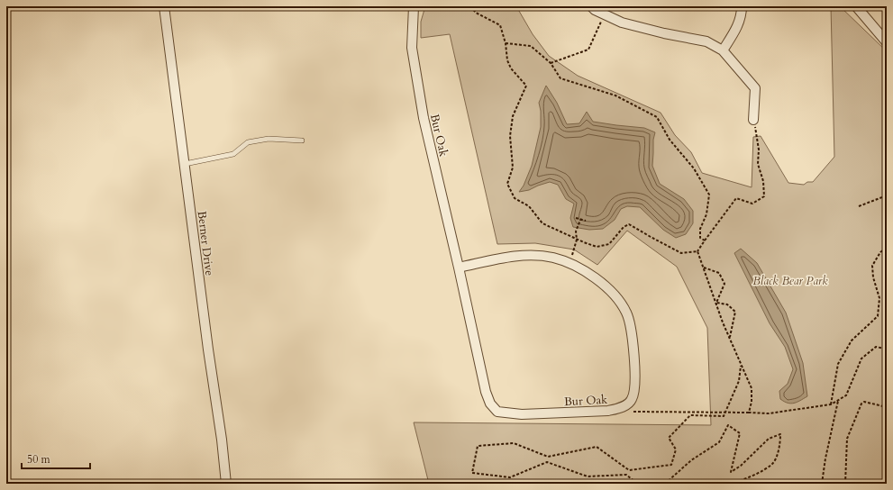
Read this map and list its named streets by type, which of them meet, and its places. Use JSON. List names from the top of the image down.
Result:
{
  "streets": {
    "street": ["Bur Oak", "Berner Drive"]
  },
  "parks": ["Black Bear Park"],
  "scale_bar": "50 m"
}
